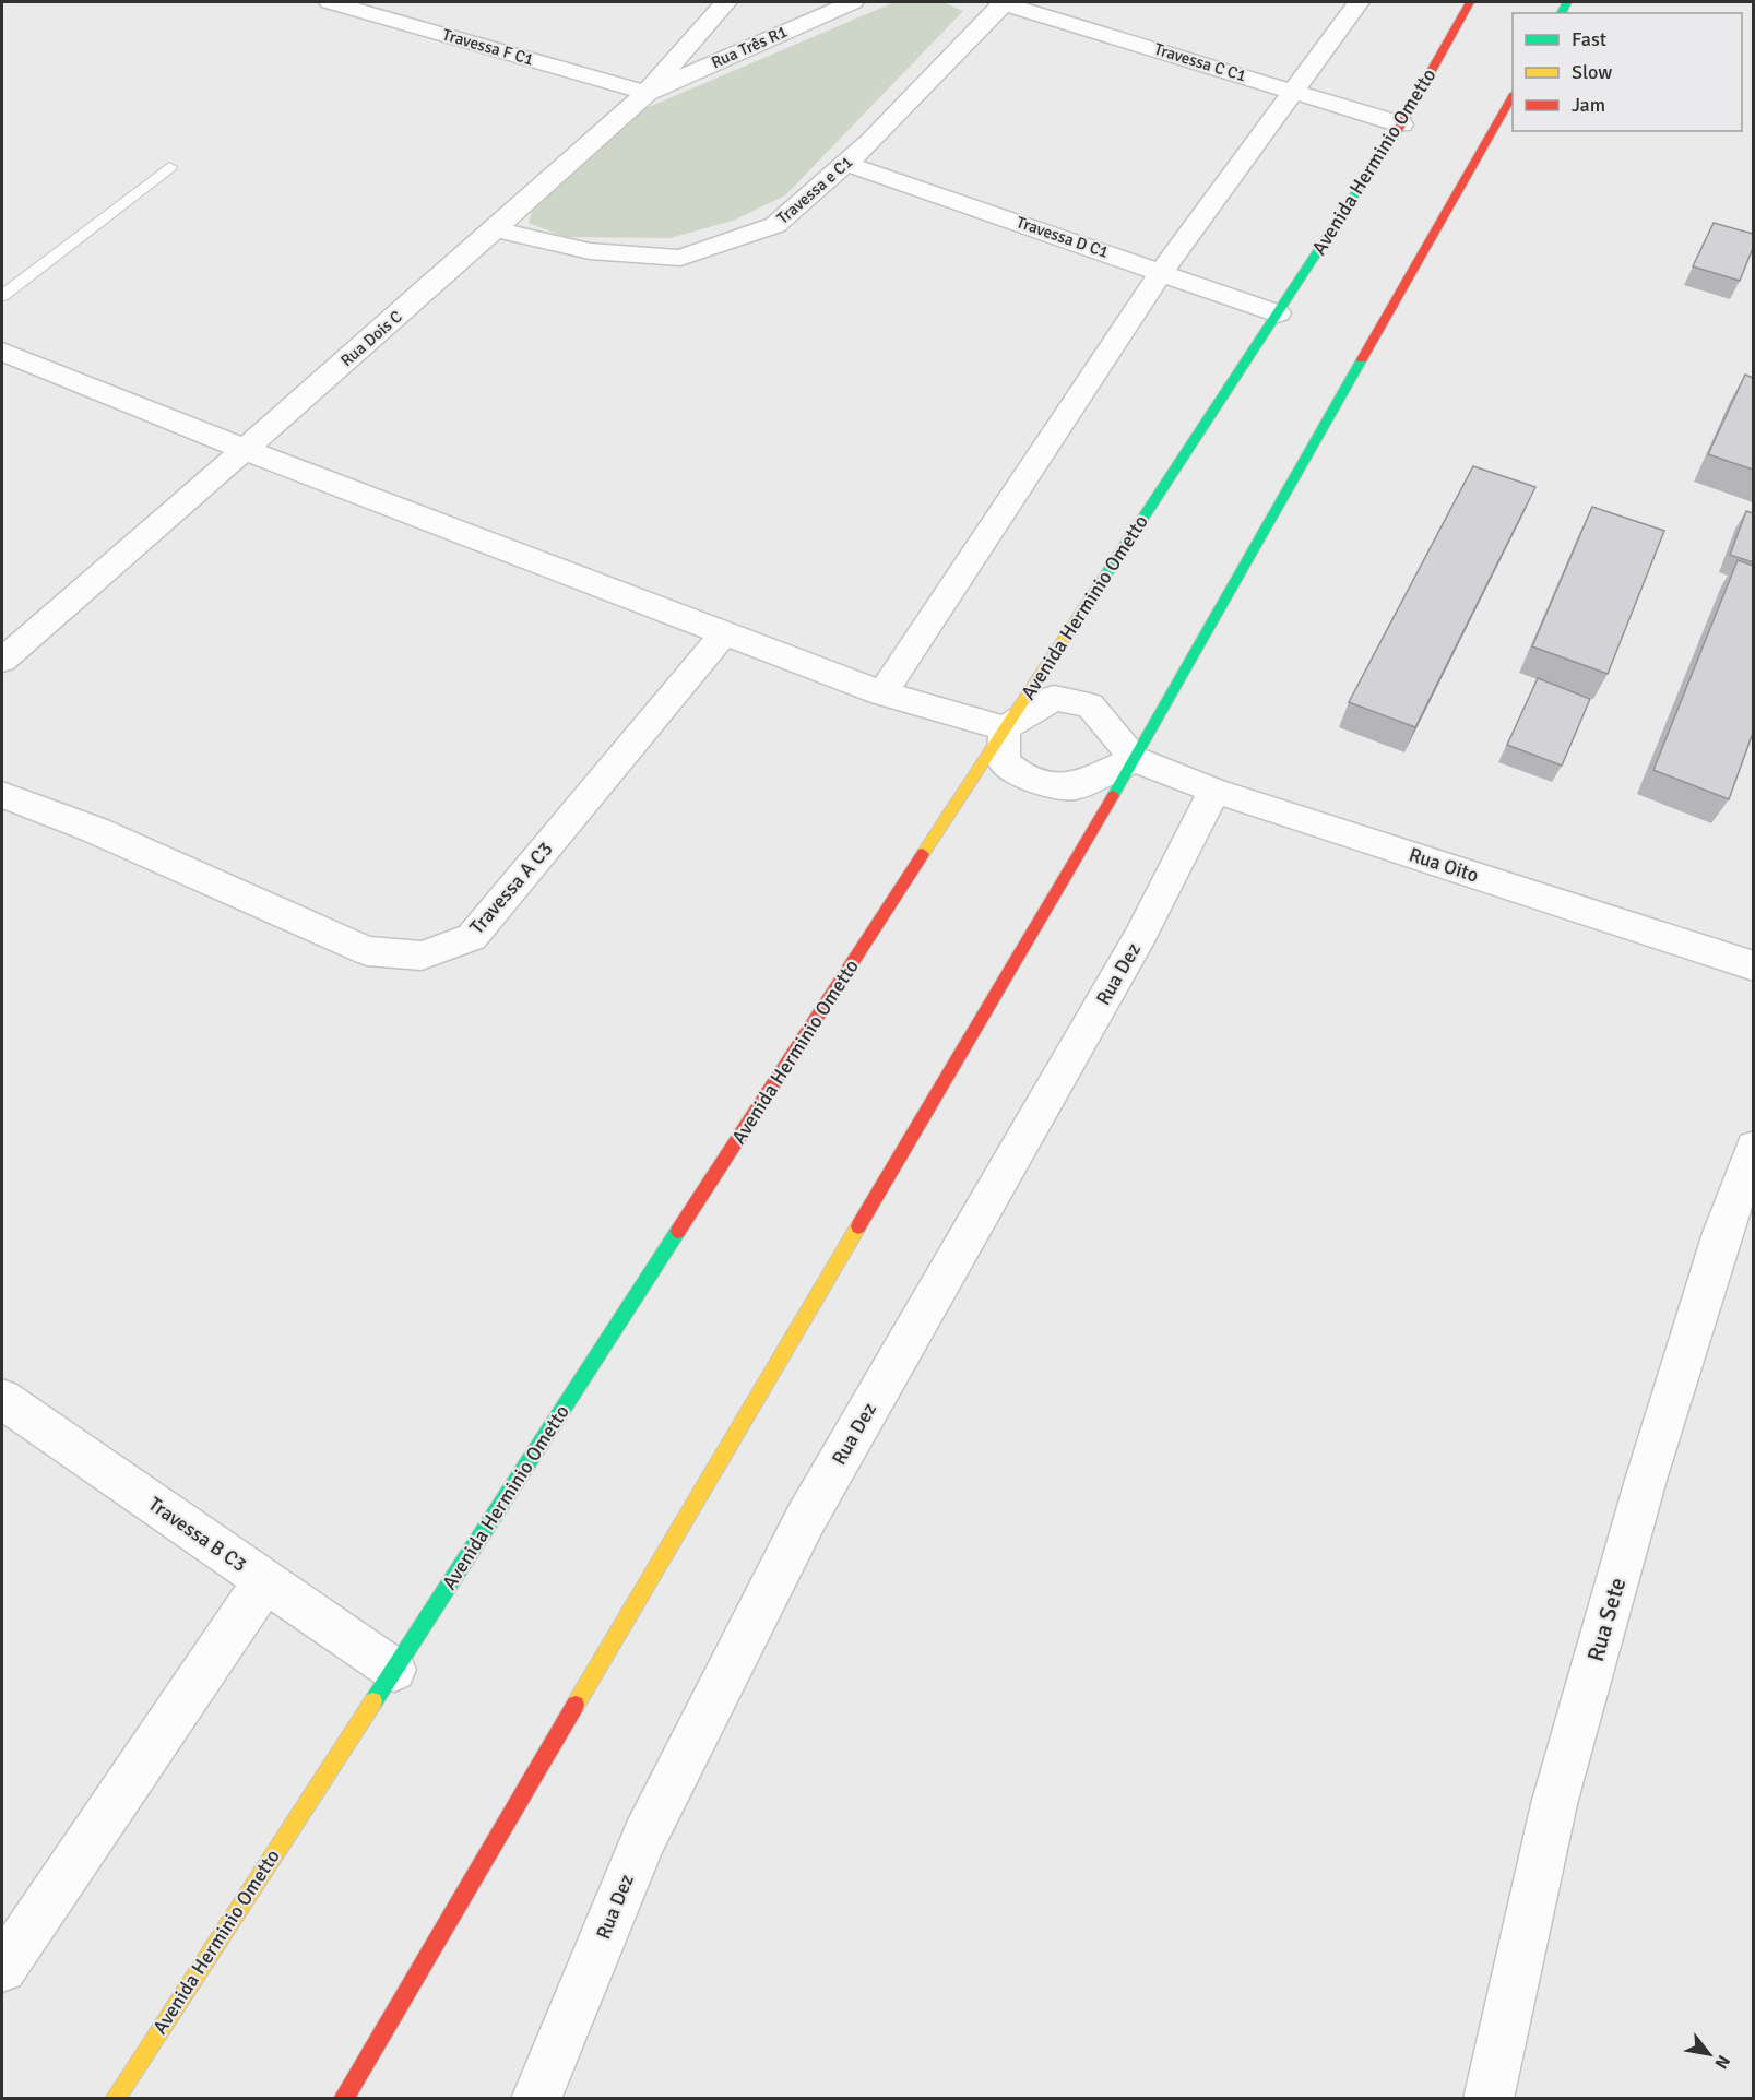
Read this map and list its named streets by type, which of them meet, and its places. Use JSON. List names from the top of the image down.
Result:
{
  "streets": {
    "street": [
      "Travessa F C1",
      "Rua Três R1",
      "Travessa C C1",
      "Avenida Herminio Ometto",
      "Travessa e C1",
      "Travessa D C1",
      "Rua Dois C",
      "Rua Oito",
      "Travessa A C3",
      "Rua Dez",
      "Travessa B C3",
      "Rua Sete"
    ]
  },
  "crossings": [
    ["Travessa F C1", "Rua Três R1"],
    ["Travessa F C1", "Rua Dois C"],
    ["Rua Três R1", "Rua Dois C"],
    ["Travessa C C1", "Avenida Herminio Ometto"],
    ["Travessa C C1", "Travessa e C1"],
    ["Avenida Herminio Ometto", "Travessa D C1"],
    ["Avenida Herminio Ometto", "Travessa B C3"],
    ["Travessa e C1", "Travessa D C1"],
    ["Travessa e C1", "Rua Dois C"],
    ["Rua Oito", "Rua Dez"]
  ],
  "legend": ["Fast", "Slow", "Jam"],
  "north": "bottom right"
}
